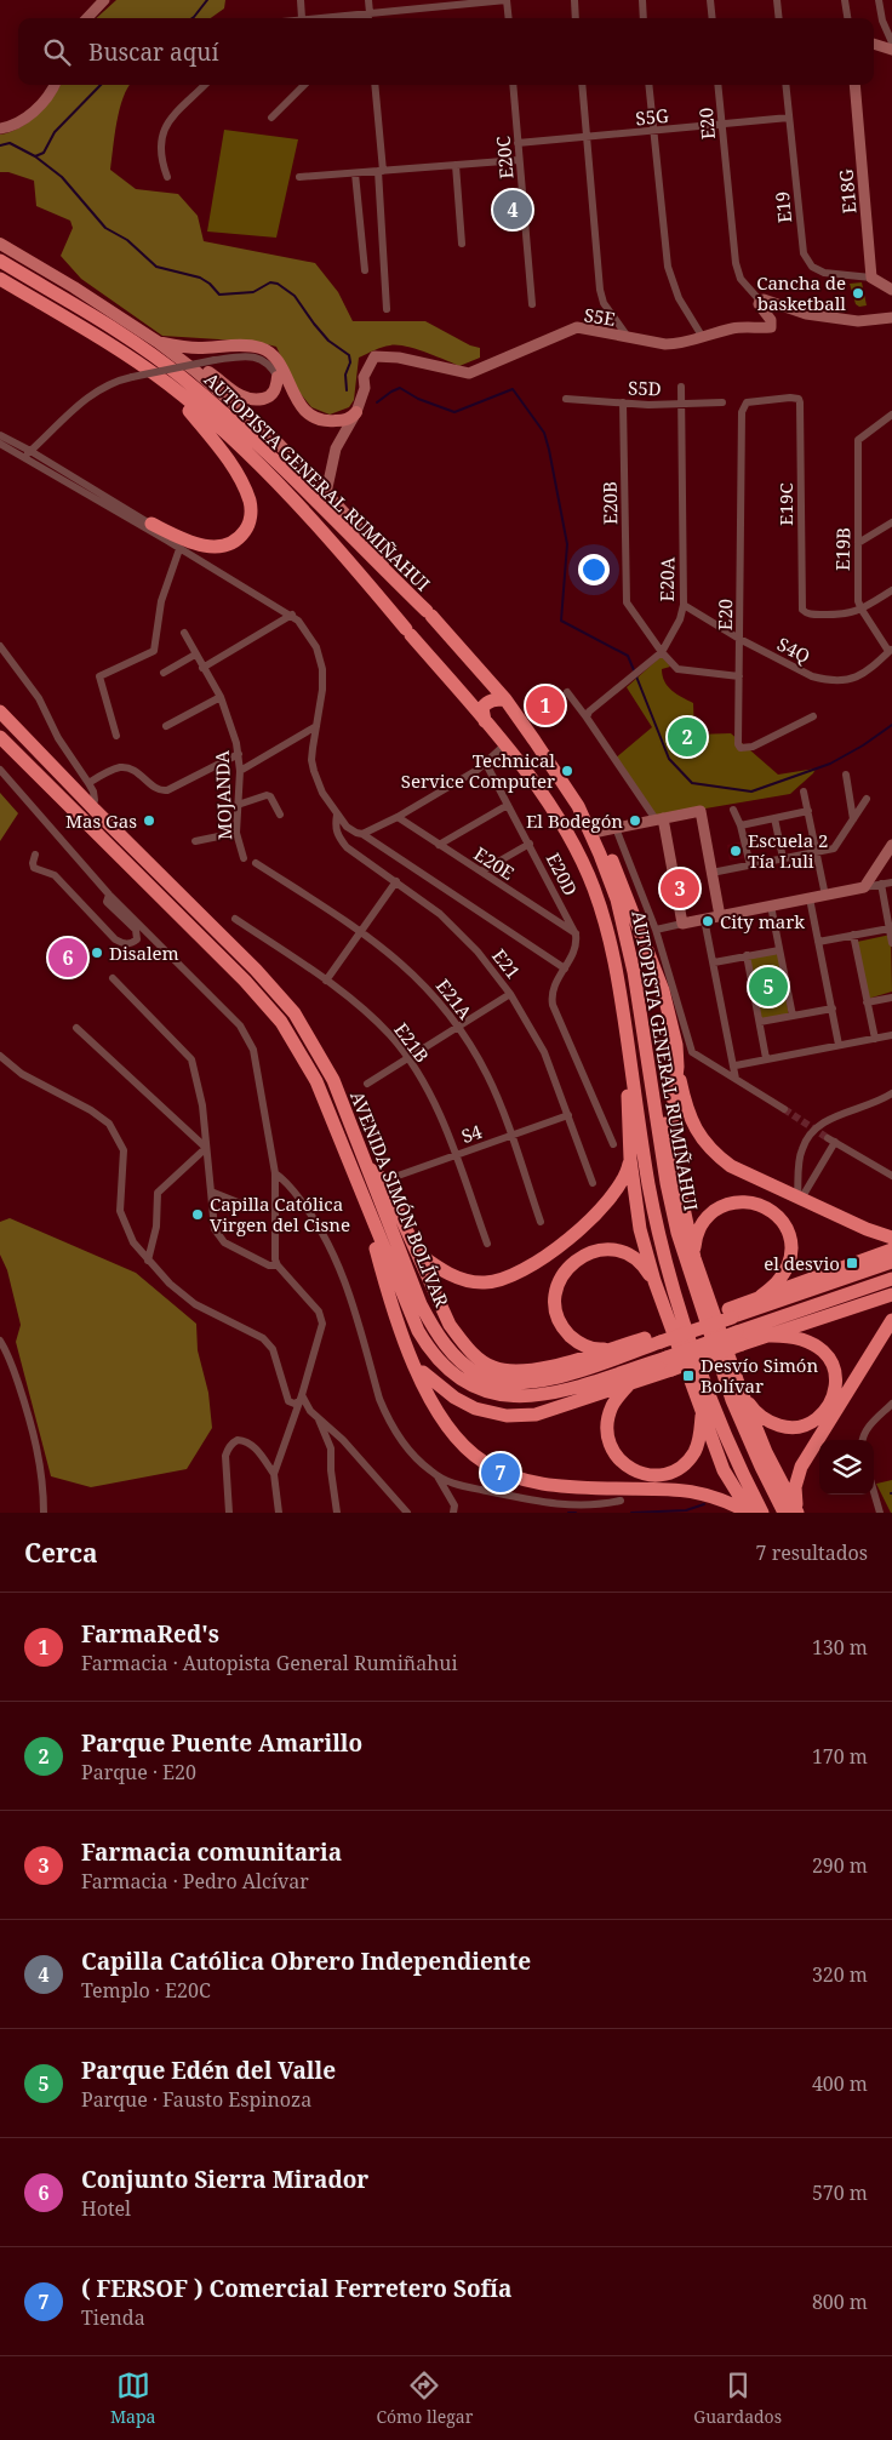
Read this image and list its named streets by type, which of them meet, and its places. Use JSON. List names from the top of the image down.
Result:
{
  "streets": {
    "highway": ["AUTOPISTA GENERAL RUMIÑAHUI", "AVENIDA SIMÓN BOLÍVAR"],
    "street": [
      "S5G",
      "E20",
      "E20C",
      "E18G",
      "E19",
      "S5E",
      "S5D",
      "E20B",
      "E19C",
      "E19B",
      "E20A",
      "S4Q",
      "MOJANDA",
      "E20E",
      "E20D",
      "E21",
      "E21A",
      "E21B",
      "S4"
    ]
  },
  "crossings": [
    ["S5G", "E20"],
    ["S5G", "E20C"],
    ["S5G", "E19"],
    ["E20", "S5E"],
    ["E20", "E20B"],
    ["E20", "E19C"],
    ["E20", "S4Q"],
    ["E18G", "E19"],
    ["S5D", "E20B"],
    ["S5D", "E20A"],
    ["E20B", "E20A"],
    ["E19C", "E19B"],
    ["E19B", "S4Q"],
    ["E20A", "S4Q"],
    ["E20E", "E20D"],
    ["E21", "S4"],
    ["E21A", "S4"],
    ["E21B", "S4"]
  ],
  "places": {
    "other": [
      "Cancha de basketball",
      "Technical Service Computer",
      "Mas Gas",
      "El Bodegón",
      "Escuela 2 Tía Luli",
      "City mark",
      "Disalem",
      "Capilla Católica Virgen del Cisne"
    ],
    "transit": ["el desvio", "Desvío Simón Bolívar"]
  },
  "page": {
    "search": "Buscar aquí",
    "pins": [
      "4",
      "1",
      "2",
      "3",
      "6",
      "5",
      "7"
    ],
    "heading": ["Cerca", "7 resultados"],
    "list": [
      {
        "mark": "1",
        "name": "FarmaRed's",
        "note": "Farmacia · Autopista General Rumiñahui",
        "value": "130 m"
      },
      {
        "mark": "2",
        "name": "Parque Puente Amarillo",
        "note": "Parque · E20",
        "value": "170 m"
      },
      {
        "mark": "3",
        "name": "Farmacia comunitaria",
        "note": "Farmacia · Pedro Alcívar",
        "value": "290 m"
      },
      {
        "mark": "4",
        "name": "Capilla Católica Obrero Independiente",
        "note": "Templo · E20C",
        "value": "320 m"
      },
      {
        "mark": "5",
        "name": "Parque Edén del Valle",
        "note": "Parque · Fausto Espinoza",
        "value": "400 m"
      },
      {
        "mark": "6",
        "name": "Conjunto Sierra Mirador",
        "note": "Hotel",
        "value": "570 m"
      },
      {
        "mark": "7",
        "name": "( FERSOF ) Comercial Ferretero Sofía",
        "note": "Tienda",
        "value": "800 m"
      }
    ],
    "nav": ["Mapa", "Cómo llegar", "Guardados"]
  }
}
